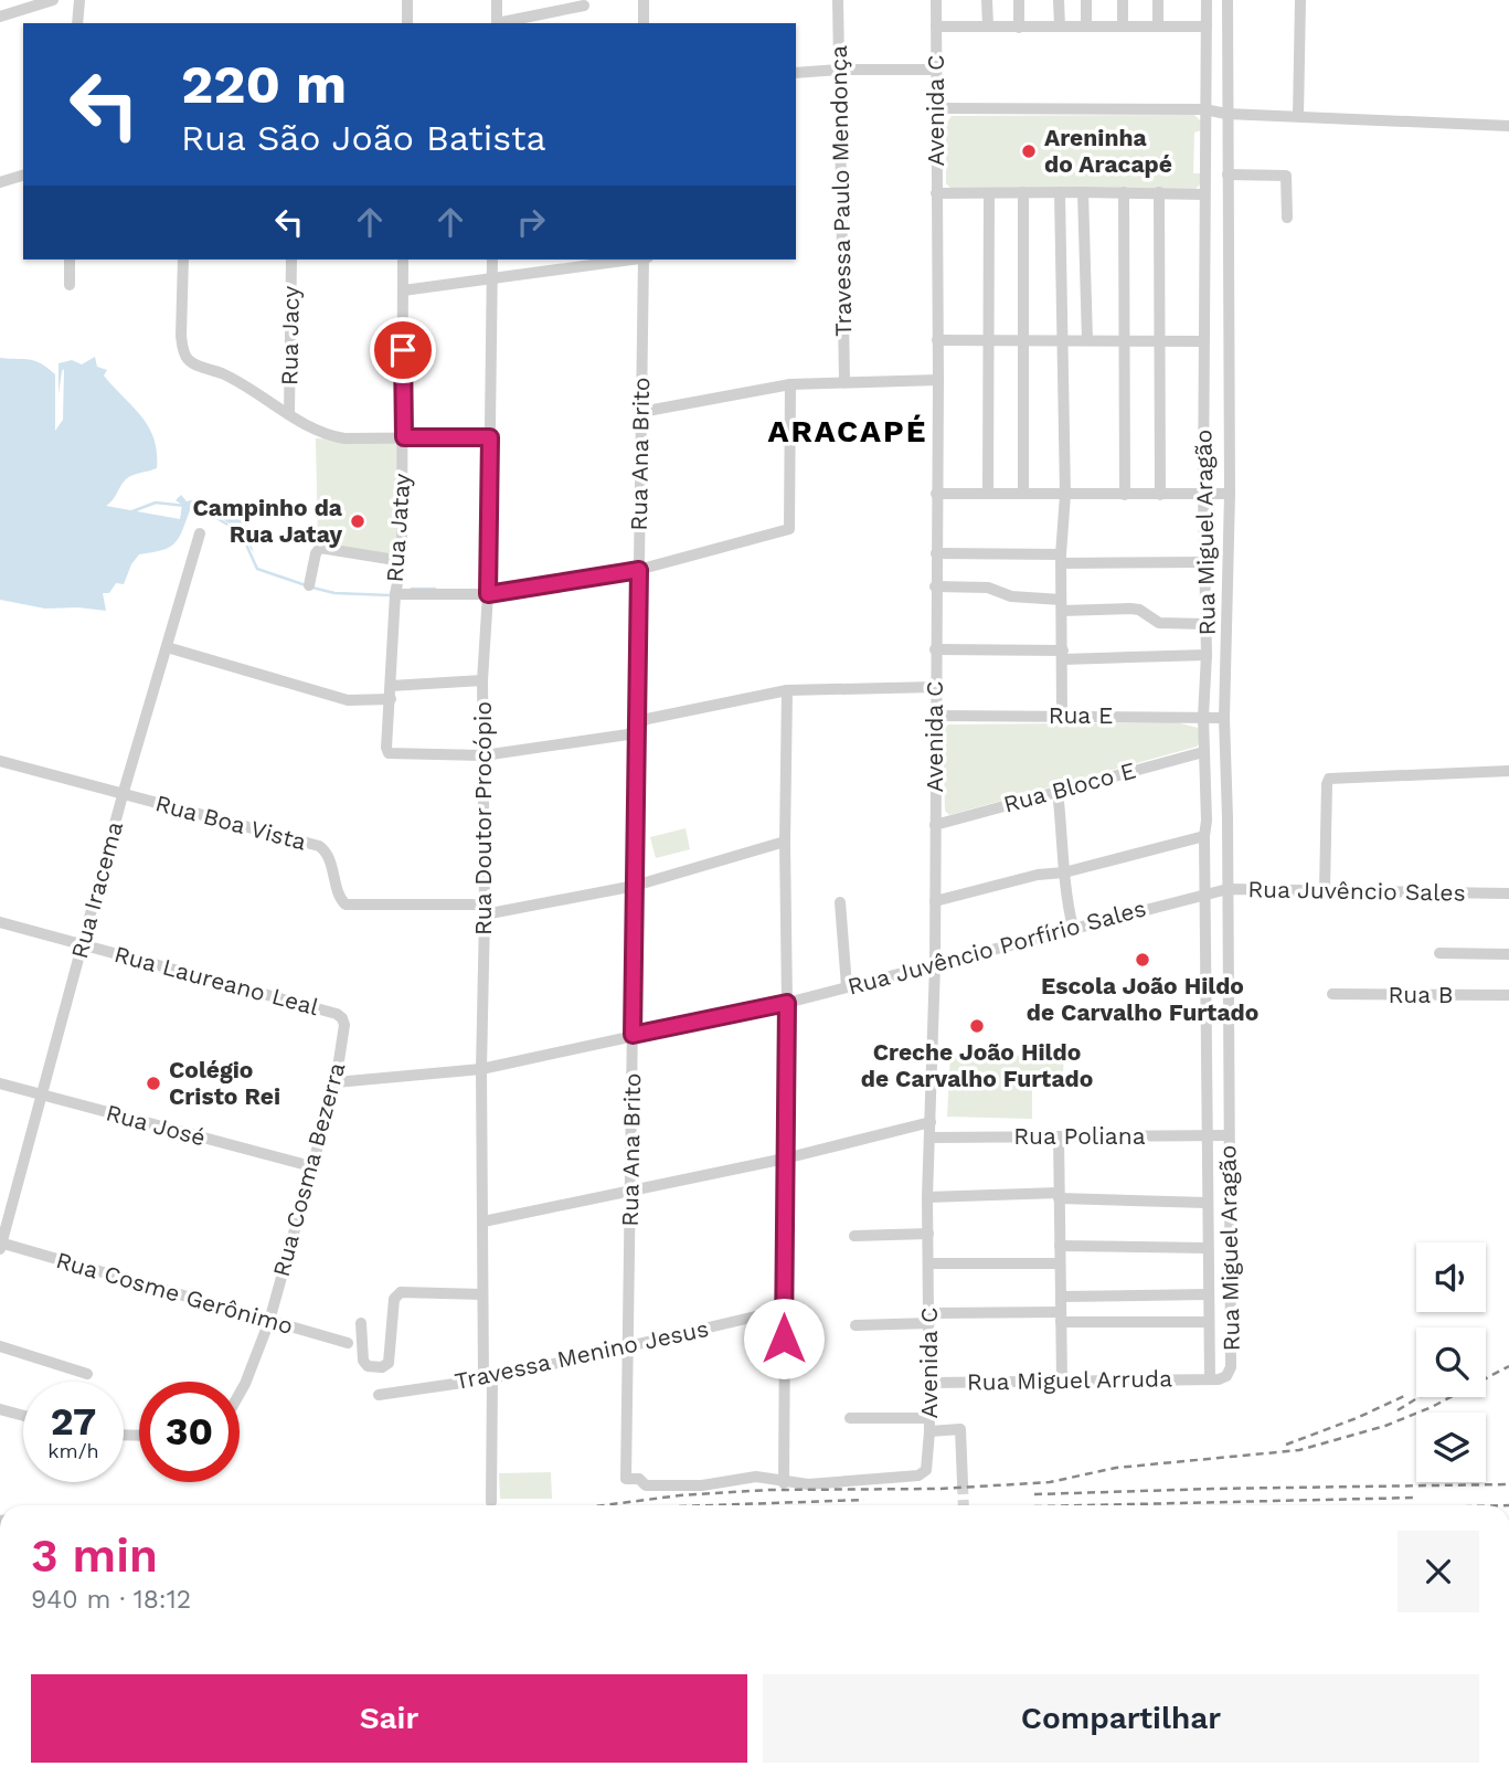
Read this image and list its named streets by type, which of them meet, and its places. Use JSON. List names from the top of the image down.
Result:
{
  "streets": {
    "street": [
      "Avenida C",
      "Travessa Paulo Mendonça",
      "Rua Jacy",
      "Rua Ana Brito",
      "Rua Jatay",
      "Rua Miguel Aragão",
      "Rua E",
      "Rua Bloco E",
      "Rua Doutor Procópio",
      "Rua Boa Vista",
      "Rua Iracema",
      "Rua Juvêncio Sales",
      "Rua Juvêncio Porfírio Sales",
      "Rua Laureano Leal",
      "Rua B",
      "Rua José",
      "Rua Poliana",
      "Rua Cosma Bezerra",
      "Rua Cosme Gerônimo",
      "Travessa Menino Jesus",
      "Rua Miguel Arruda"
    ]
  },
  "crossings": [
    ["Avenida C", "Rua Ana Brito"],
    ["Avenida C", "Rua E"],
    ["Avenida C", "Rua Bloco E"],
    ["Avenida C", "Rua Juvêncio Porfírio Sales"],
    ["Avenida C", "Rua Poliana"],
    ["Avenida C", "Rua Miguel Arruda"],
    ["Rua Ana Brito", "Rua Juvêncio Porfírio Sales"],
    ["Rua Ana Brito", "Travessa Menino Jesus"],
    ["Rua Jatay", "Rua Doutor Procópio"],
    ["Rua Miguel Aragão", "Rua E"],
    ["Rua Miguel Aragão", "Rua Bloco E"],
    ["Rua Miguel Aragão", "Rua Juvêncio Sales"],
    ["Rua Miguel Aragão", "Rua Juvêncio Porfírio Sales"],
    ["Rua Miguel Aragão", "Rua Poliana"],
    ["Rua Miguel Aragão", "Rua Miguel Arruda"],
    ["Rua Doutor Procópio", "Rua Boa Vista"],
    ["Rua Doutor Procópio", "Rua Juvêncio Porfírio Sales"],
    ["Rua Doutor Procópio", "Travessa Menino Jesus"],
    ["Rua Boa Vista", "Rua Iracema"],
    ["Rua Iracema", "Rua Laureano Leal"],
    ["Rua Iracema", "Rua José"],
    ["Rua Iracema", "Rua Cosme Gerônimo"],
    ["Rua Juvêncio Sales", "Rua Juvêncio Porfírio Sales"],
    ["Rua Juvêncio Porfírio Sales", "Rua Cosma Bezerra"],
    ["Rua Laureano Leal", "Rua Cosma Bezerra"],
    ["Rua José", "Rua Cosma Bezerra"],
    ["Rua Cosma Bezerra", "Rua Cosme Gerônimo"]
  ],
  "districts": ["ARACAPÉ"],
  "places": [
    "Areninha do Aracapé",
    "Campinho da Rua Jatay",
    "Escola João Hildo de Carvalho Furtado",
    "Creche João Hildo de Carvalho Furtado",
    "Colégio Cristo Rei"
  ],
  "page": {
    "turn": ["220 m", "Rua São João Batista"],
    "speed": "27 km/h",
    "limit": "30",
    "heading": ["3 min", "940 m · 18:12"],
    "buttons": ["Sair", "Compartilhar"]
  }
}
